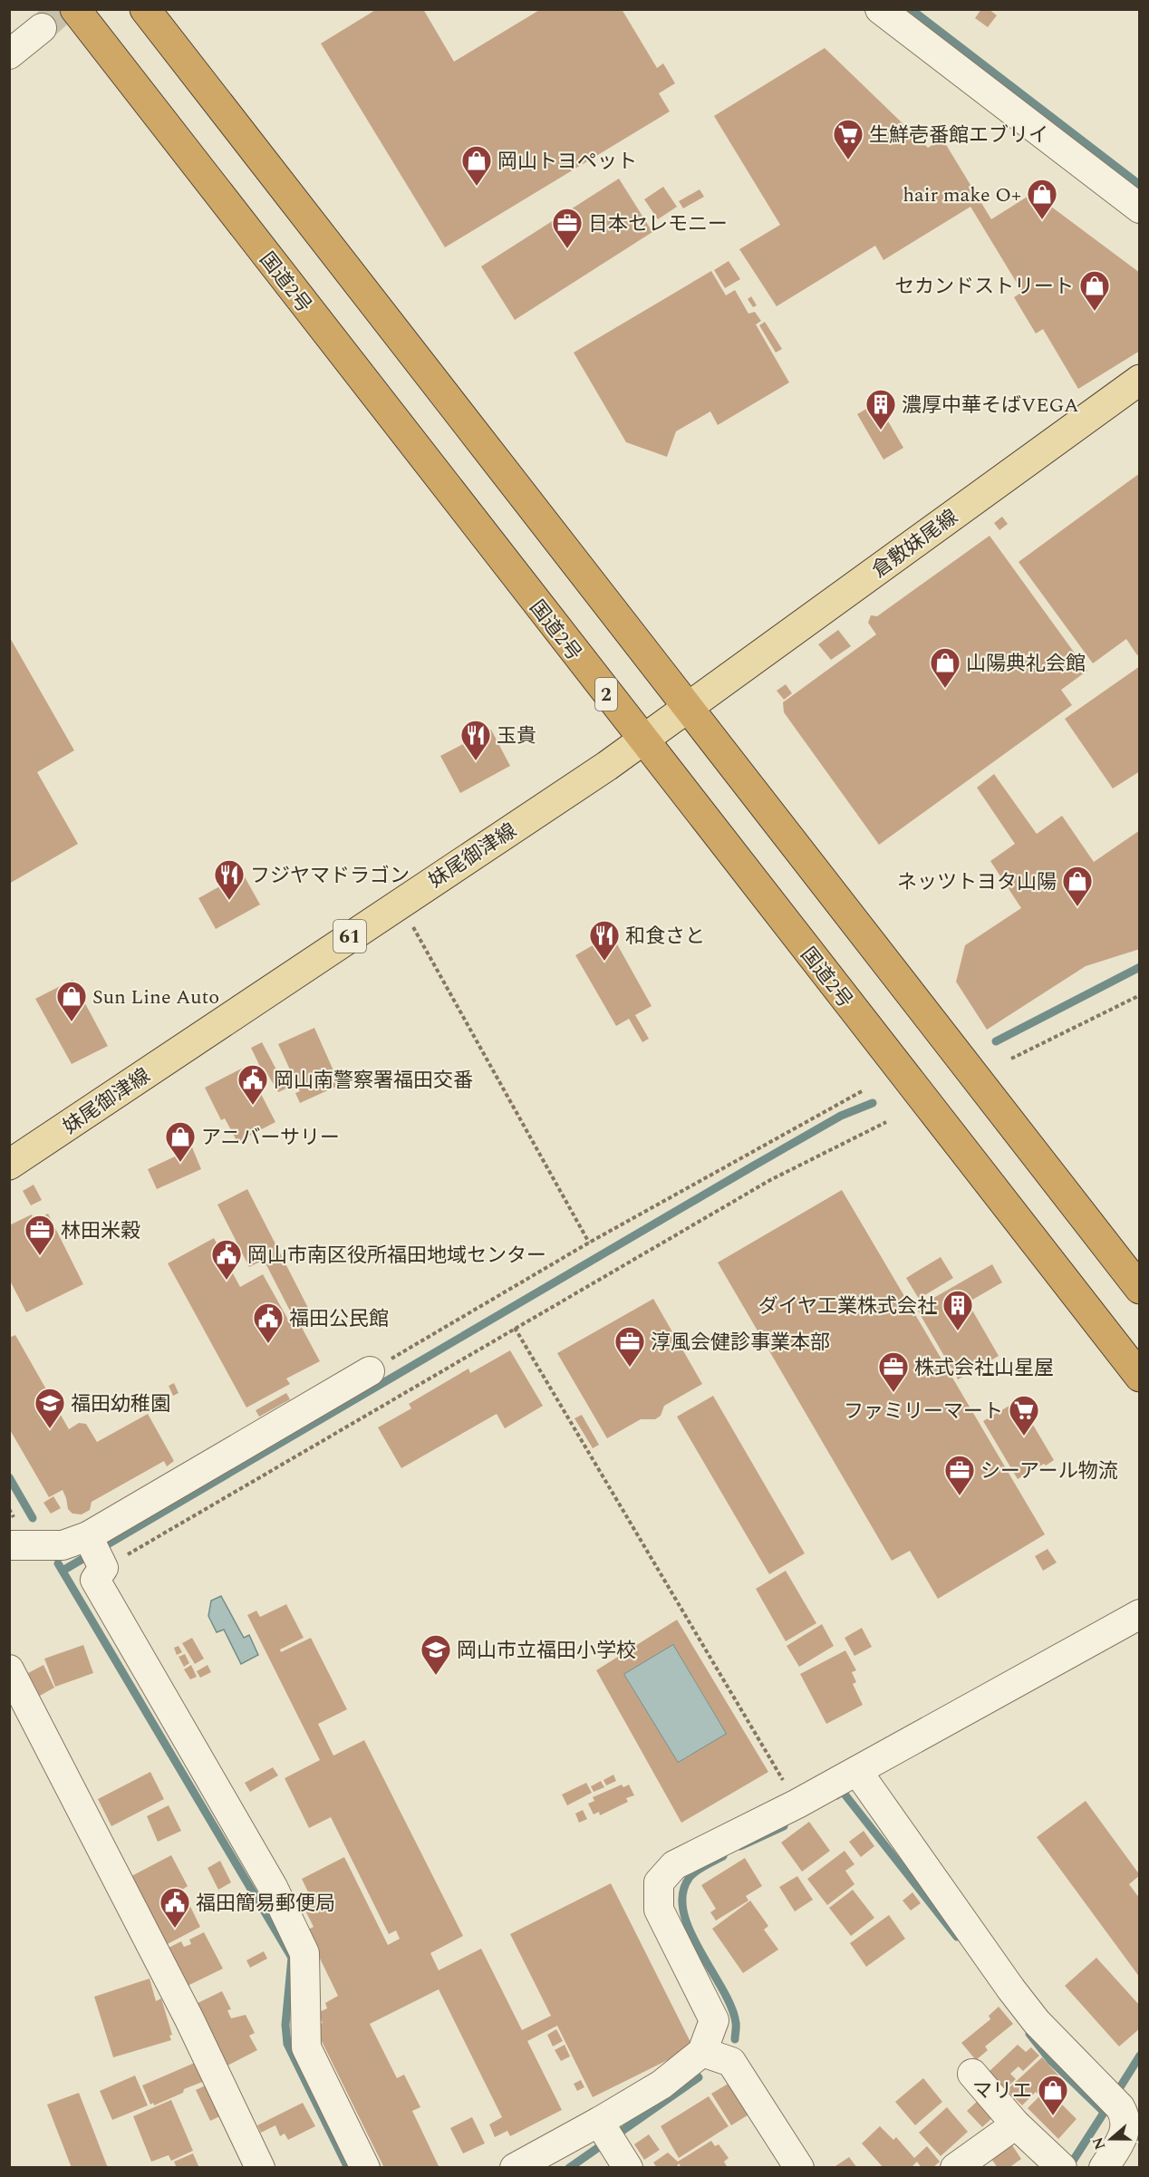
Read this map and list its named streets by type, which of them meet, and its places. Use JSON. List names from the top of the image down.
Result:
{
  "streets": {
    "highway": ["国道2号", "2"],
    "main road": ["倉敷妹尾線", "妹尾御津線", "61"]
  },
  "crossings": [
    ["国道2号", "妹尾御津線"],
    ["倉敷妹尾線", "妹尾御津線"]
  ],
  "places": {
    "supermarket": ["生鮮壱番館エブリイ", "ファミリーマート"],
    "shop": [
      "岡山トヨペット",
      "hair make O+",
      "セカンドストリート",
      "山陽典礼会館",
      "ネッツトヨタ山陽",
      "Sun Line Auto",
      "アニバーサリー",
      "マリエ"
    ],
    "office": [
      "日本セレモニー",
      "林田米穀",
      "淳風会健診事業本部",
      "株式会社山星屋",
      "シーアール物流"
    ],
    "building": ["濃厚中華そばVEGA", "ダイヤ工業株式会社"],
    "restaurant": ["玉貴", "フジヤマドラゴン", "和食さと"],
    "public building": [
      "岡山南警察署福田交番",
      "岡山市南区役所福田地域センター",
      "福田公民館",
      "福田簡易郵便局"
    ],
    "school or university": ["福田幼稚園", "岡山市立福田小学校"]
  },
  "north": "left"
}
